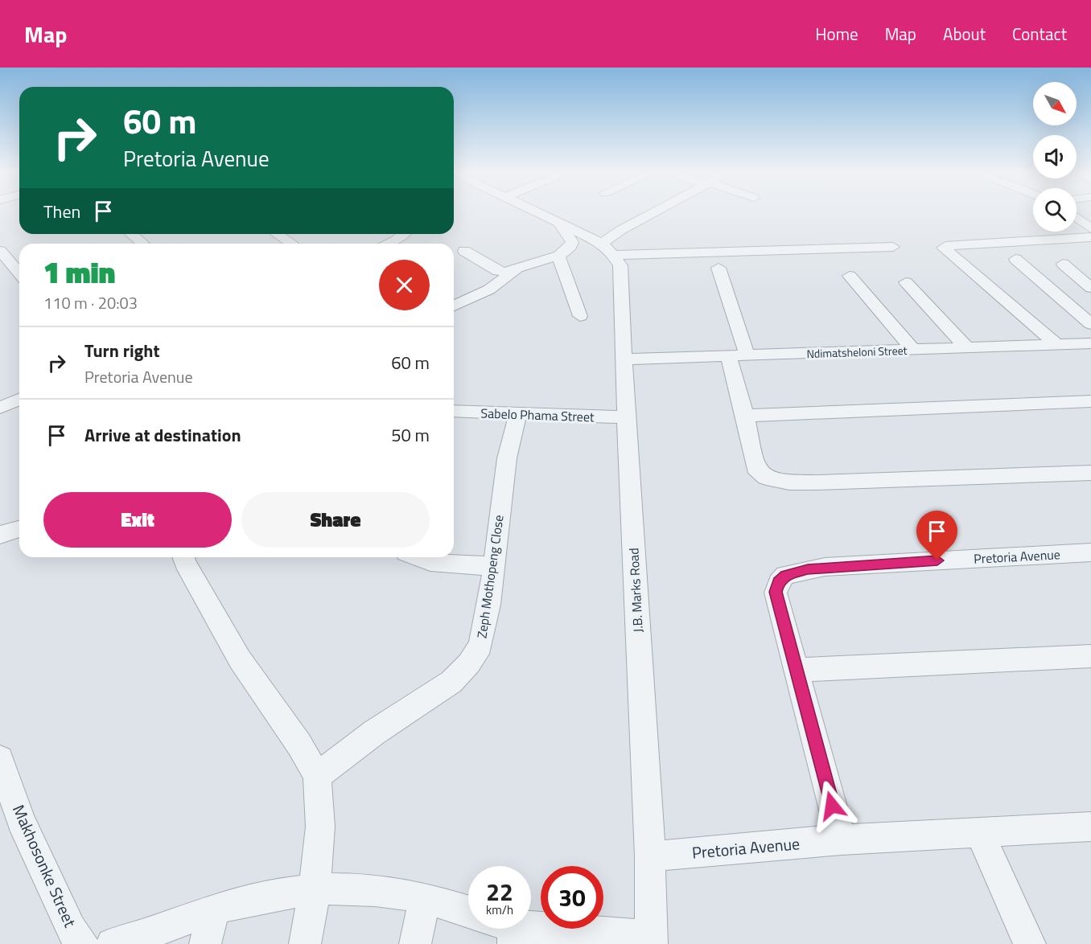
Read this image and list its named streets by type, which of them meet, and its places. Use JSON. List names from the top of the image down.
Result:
{
  "streets": {
    "street": [
      "Ndimatsheloni Street",
      "Sabelo Phama Street",
      "Pretoria Avenue",
      "Zeph Mothopeng Close",
      "J.B. Marks Road",
      "Makhosonke Street"
    ]
  },
  "crossings": [
    ["Ndimatsheloni Street", "J.B. Marks Road"],
    ["Sabelo Phama Street", "Zeph Mothopeng Close"],
    ["Sabelo Phama Street", "J.B. Marks Road"],
    ["Pretoria Avenue", "J.B. Marks Road"]
  ],
  "north": "bottom right",
  "page": {
    "header": "Map",
    "nav": [
      "Home",
      "Map",
      "About",
      "Contact"
    ],
    "turn": ["60 m", "Pretoria Avenue"],
    "then": "Then",
    "heading": ["1 min", "110 m · 20:03"],
    "list": [
      {
        "name": "Turn right",
        "note": "Pretoria Avenue",
        "value": "60 m"
      },
      {
        "name": "Arrive at destination",
        "value": "50 m"
      }
    ],
    "buttons": ["Exit", "Share"],
    "speed": "22 km/h",
    "limit": "30"
  }
}
